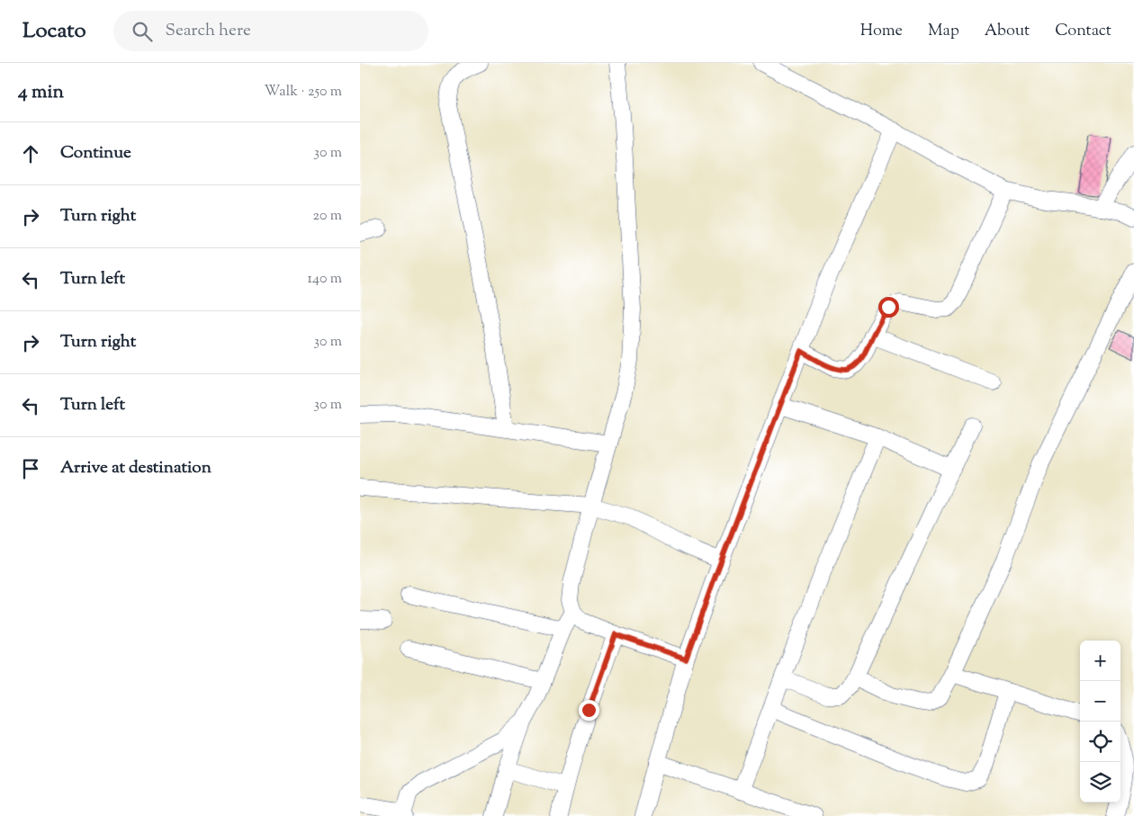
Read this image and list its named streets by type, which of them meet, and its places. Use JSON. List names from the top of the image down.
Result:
{
  "page": {
    "header": "Locato",
    "search": "Search here",
    "nav": [
      "Home",
      "Map",
      "About",
      "Contact"
    ],
    "heading": ["4 min", "Walk · 250 m"],
    "list": [
      ["Continue", "30 m"],
      ["Turn right", "20 m"],
      ["Turn left", "140 m"],
      ["Turn right", "30 m"],
      ["Turn left", "30 m"],
      "Arrive at destination"
    ],
    "map_buttons": ["+", "−"]
  }
}
